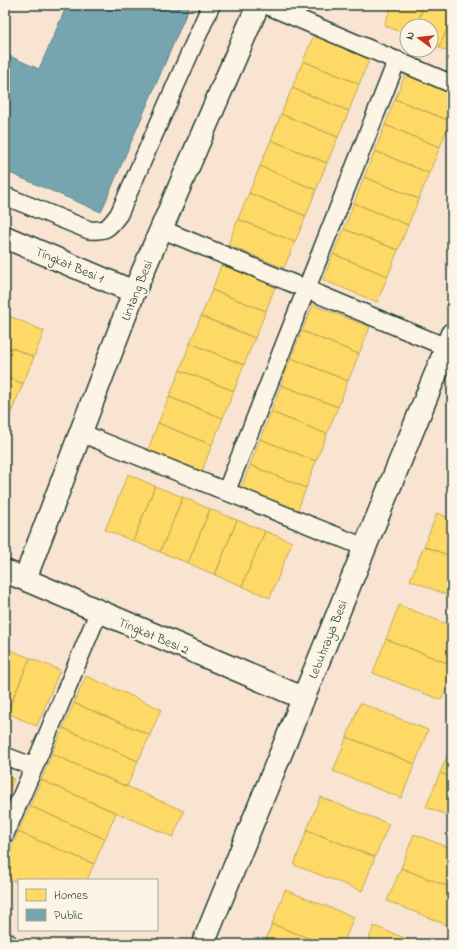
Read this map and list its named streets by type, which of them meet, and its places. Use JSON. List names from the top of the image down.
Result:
{
  "streets": {
    "street": [
      "Tingkat Besi 1",
      "Lintang Besi",
      "Tingkat Besi 2",
      "Lebuhraya Besi"
    ]
  },
  "crossings": [
    ["Tingkat Besi 1", "Lintang Besi"],
    ["Lintang Besi", "Tingkat Besi 2"],
    ["Tingkat Besi 2", "Lebuhraya Besi"]
  ],
  "legend": ["Homes", "Public"],
  "north": "left"
}
